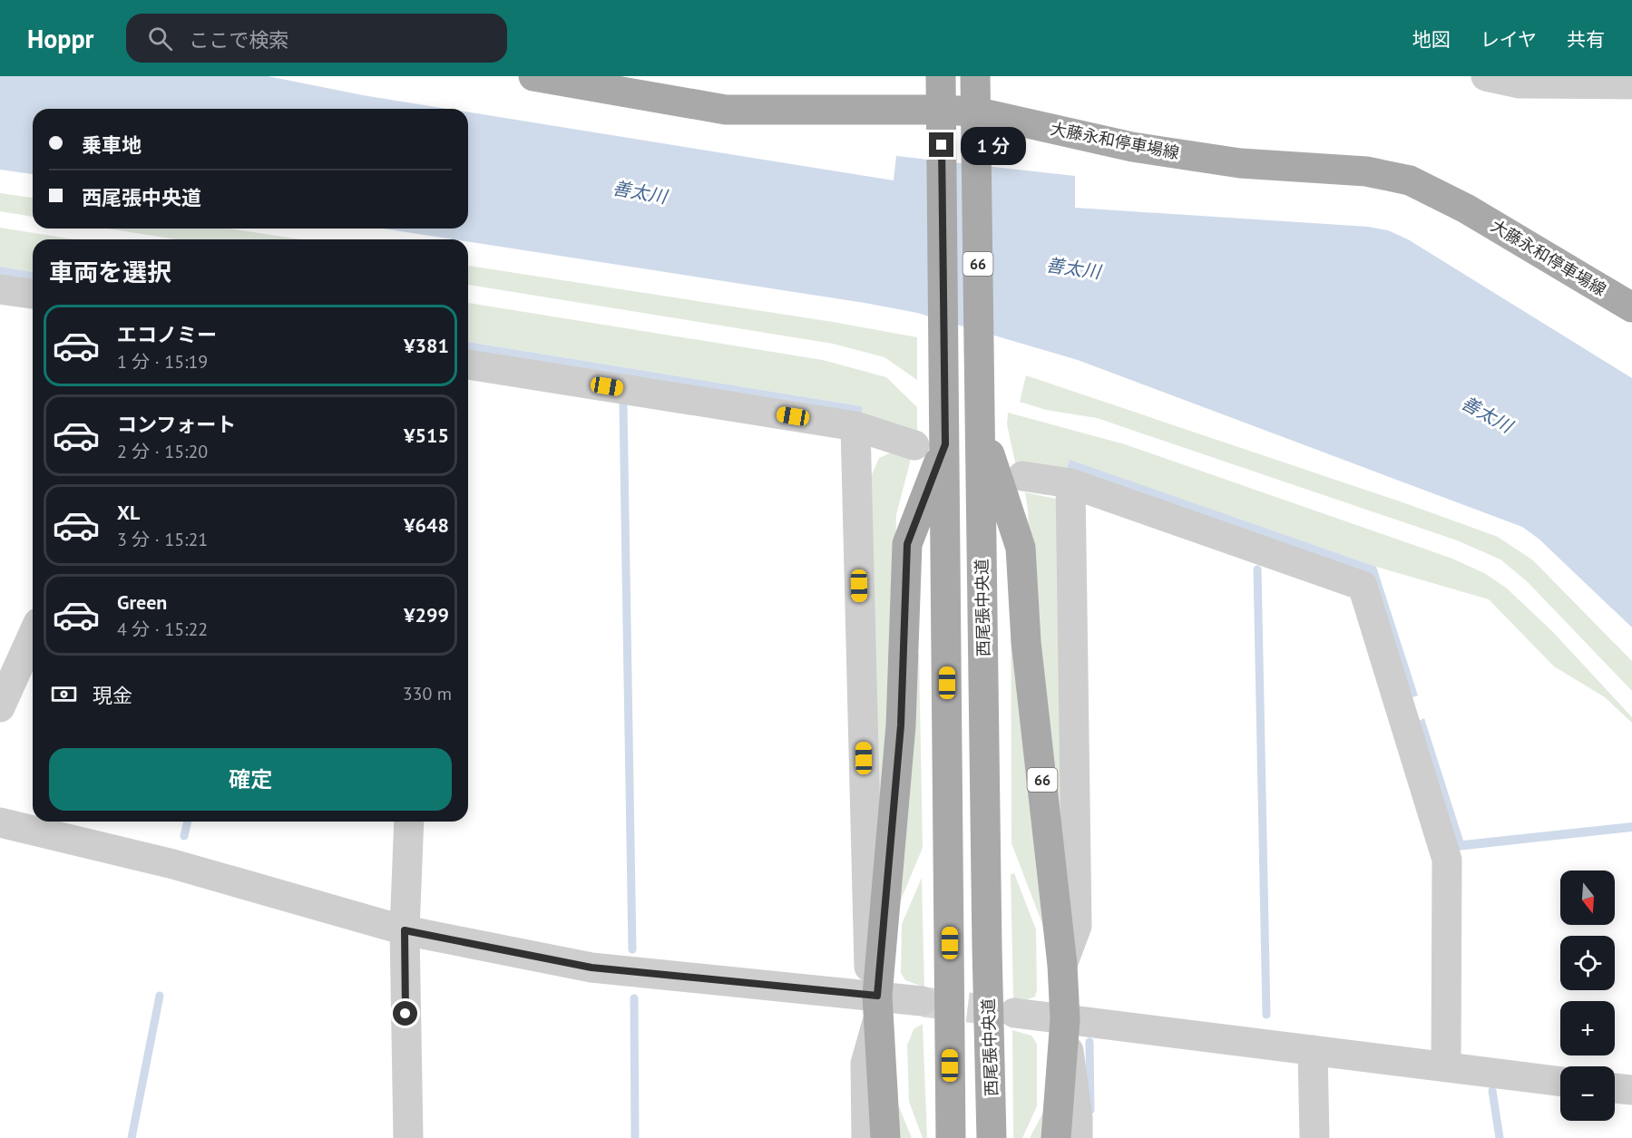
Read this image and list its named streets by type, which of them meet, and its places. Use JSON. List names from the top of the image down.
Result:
{
  "streets": {
    "main road": ["大藤永和停車場線", "66", "西尾張中央道"]
  },
  "crossings": [
    ["大藤永和停車場線", "66"],
    ["大藤永和停車場線", "西尾張中央道"],
    ["66", "西尾張中央道"]
  ],
  "water": ["善太川"],
  "north": "bottom",
  "page": {
    "header": "Hoppr",
    "search": "ここで検索",
    "nav": ["地図", "レイヤ", "共有"],
    "banner": ["乗車地", "西尾張中央道"],
    "bubble": "1 分",
    "heading": "車両を選択",
    "list": [
      {
        "name": "エコノミー",
        "note": "1 分 · 15:19",
        "value": "¥381"
      },
      {
        "name": "コンフォート",
        "note": "2 分 · 15:20",
        "value": "¥515"
      },
      {
        "name": "XL",
        "note": "3 分 · 15:21",
        "value": "¥648"
      },
      {
        "name": "Green",
        "note": "4 分 · 15:22",
        "value": "¥299"
      }
    ],
    "pay": ["現金", "330 m"],
    "buttons": "確定",
    "map_buttons": ["+", "−"]
  }
}
